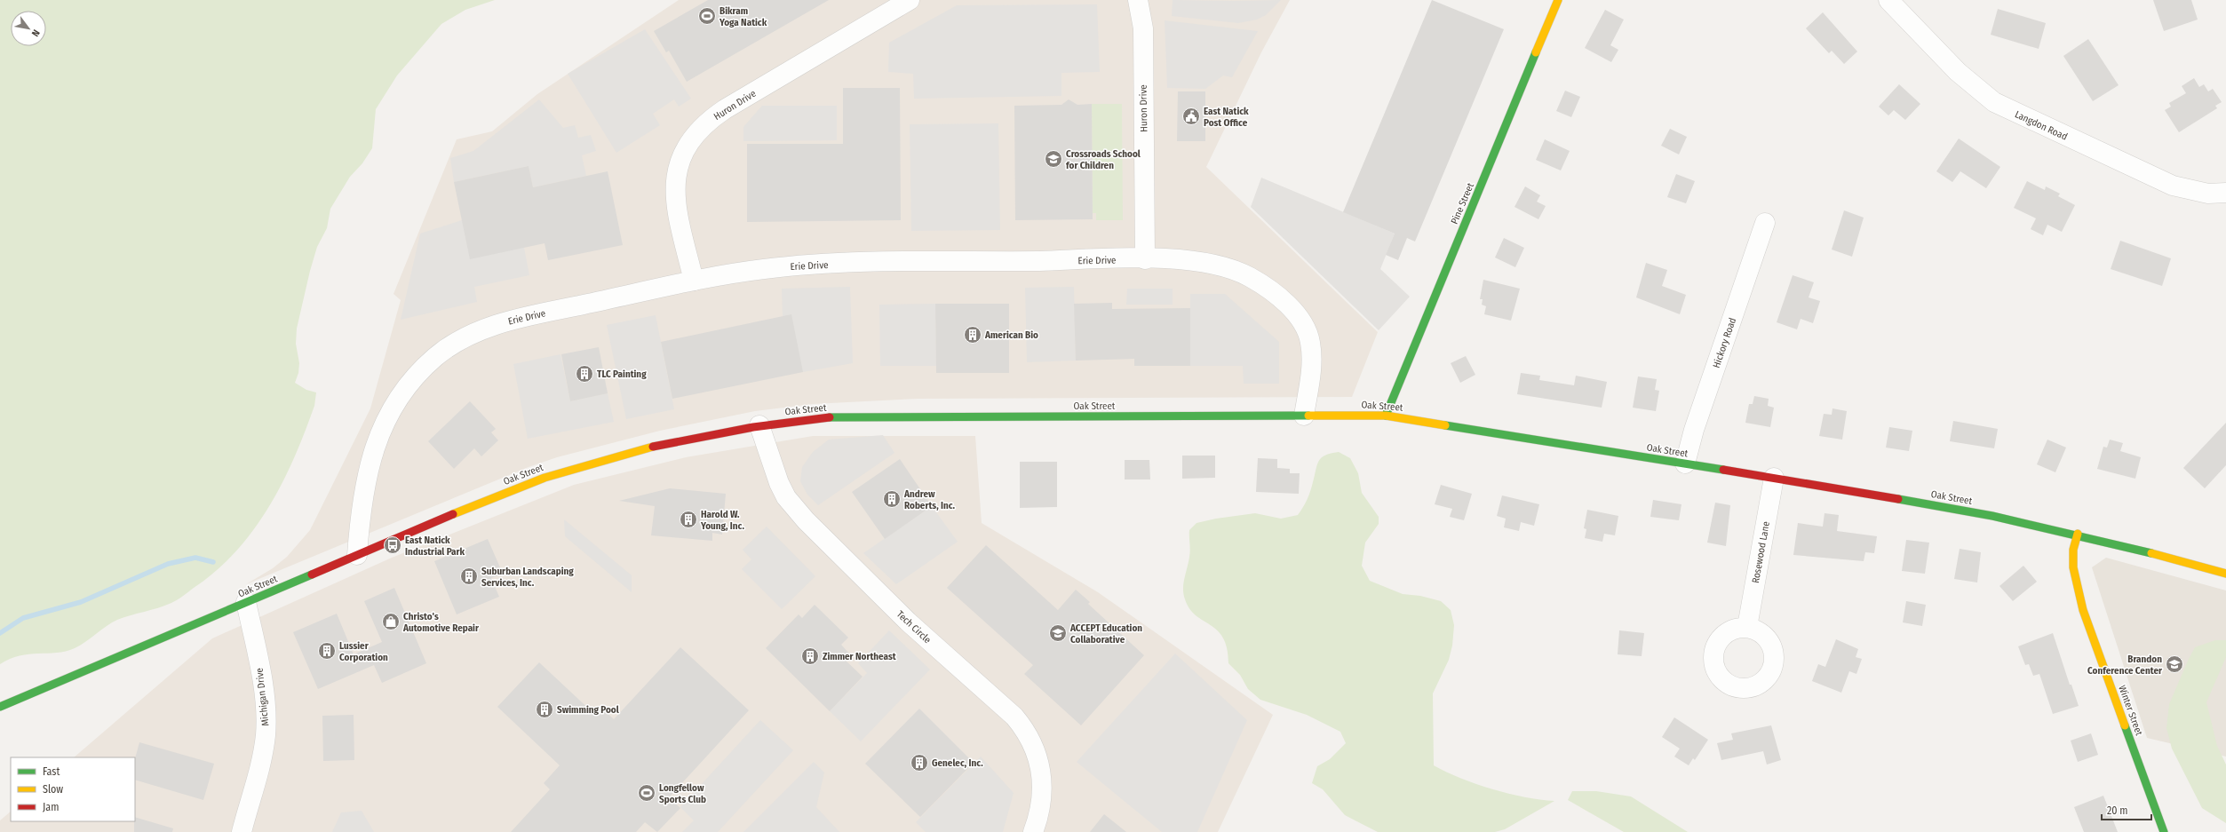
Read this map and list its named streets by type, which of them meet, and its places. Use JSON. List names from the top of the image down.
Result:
{
  "streets": {
    "main road": ["Pine Street", "Oak Street", "Winter Street"],
    "street": [
      "Huron Drive",
      "Langdon Road",
      "Erie Drive",
      "Hickory Road",
      "Rosewood Lane",
      "Tech Circle",
      "Michigan Drive"
    ]
  },
  "crossings": [
    ["Huron Drive", "Erie Drive"],
    ["Pine Street", "Oak Street"],
    ["Erie Drive", "Oak Street"],
    ["Hickory Road", "Oak Street"],
    ["Oak Street", "Rosewood Lane"],
    ["Oak Street", "Tech Circle"],
    ["Oak Street", "Michigan Drive"],
    ["Oak Street", "Winter Street"]
  ],
  "places": {
    "sports": ["Bikram Yoga Natick", "Longfellow Sports Club"],
    "public building": ["East Natick Post Office"],
    "school or university": ["Crossroads School for Children", "ACCEPT Education Collaborative", "Brandon Conference Center"],
    "building": [
      "American Bio",
      "TLC Painting",
      "Andrew Roberts, Inc.",
      "Harold W. Young, Inc.",
      "Suburban Landscaping Services, Inc.",
      "Lussier Corporation",
      "Zimmer Northeast",
      "Swimming Pool",
      "Genelec, Inc."
    ],
    "bus stop": ["East Natick Industrial Park"],
    "shop": ["Christo's Automotive Repair"]
  },
  "legend": ["Fast", "Slow", "Jam"],
  "scale_bar": "20 m",
  "north": "bottom right"
}
